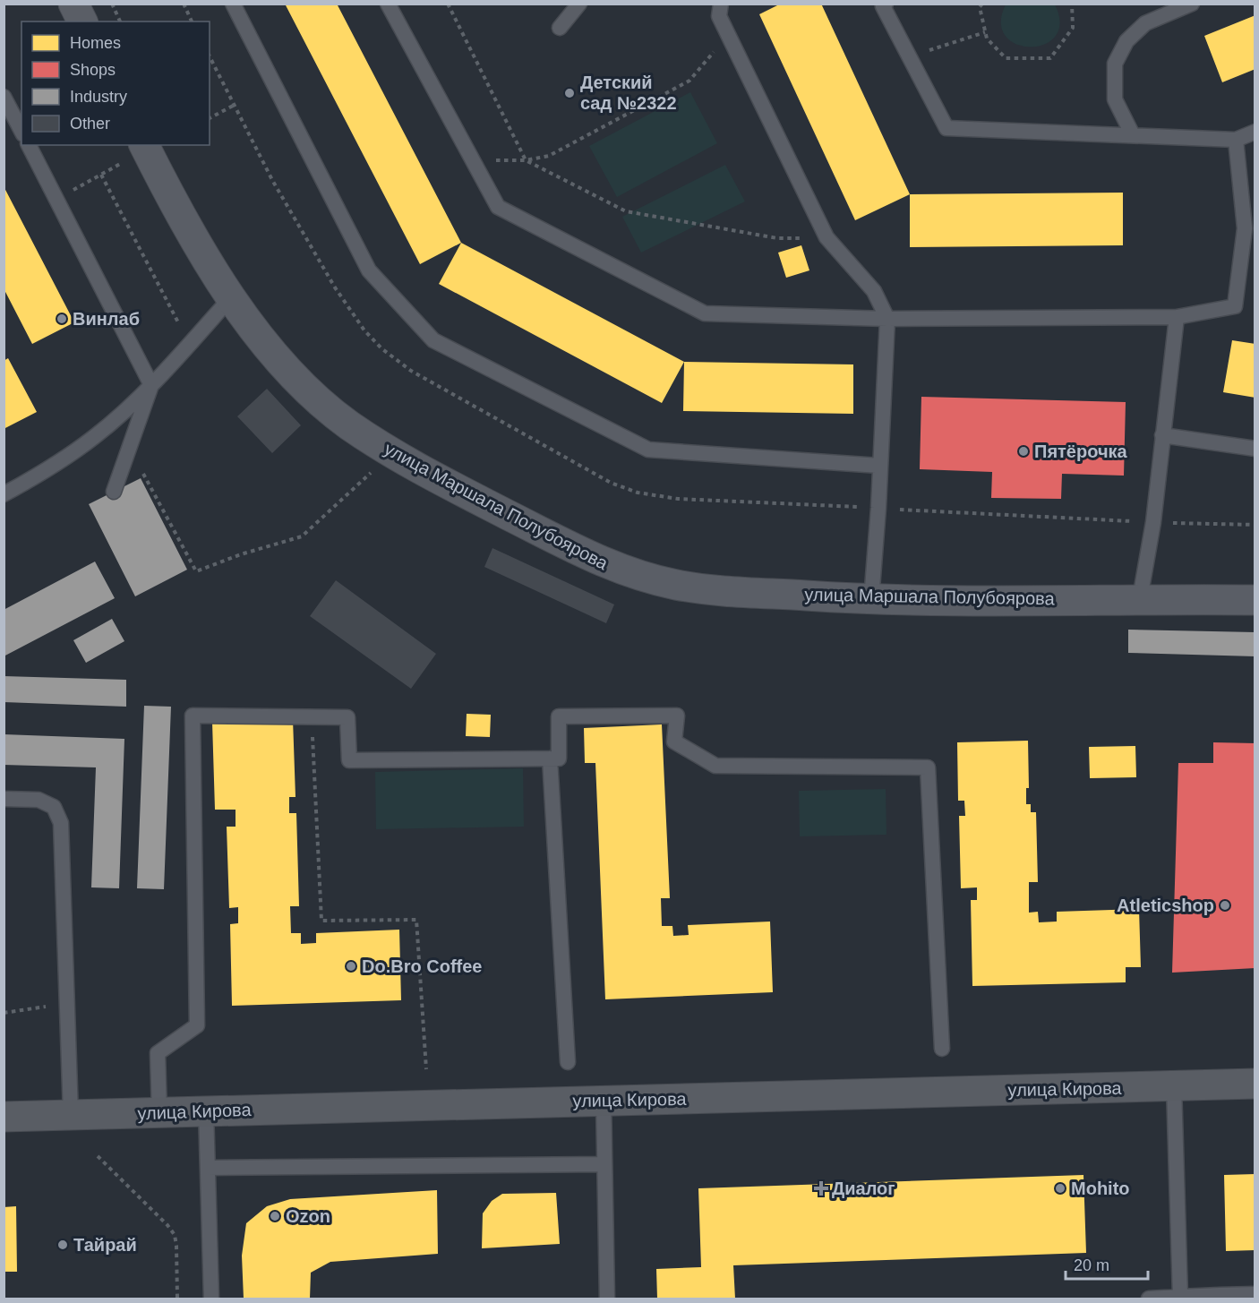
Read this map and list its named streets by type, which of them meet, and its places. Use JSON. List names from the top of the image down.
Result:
{
  "streets": {
    "main road": ["улица Кирова"],
    "street": ["улица Маршала Полубоярова"]
  },
  "places": {
    "other": [
      "Детский сад №2322",
      "Винлаб",
      "Пятёрочка",
      "Atleticshop",
      "Do.Bro Coffee",
      "Mohito",
      "Ozon",
      "Тайрай"
    ],
    "health": ["Диалог"]
  },
  "legend": [
    "Homes",
    "Shops",
    "Industry",
    "Other"
  ],
  "scale_bar": "20 m"
}
